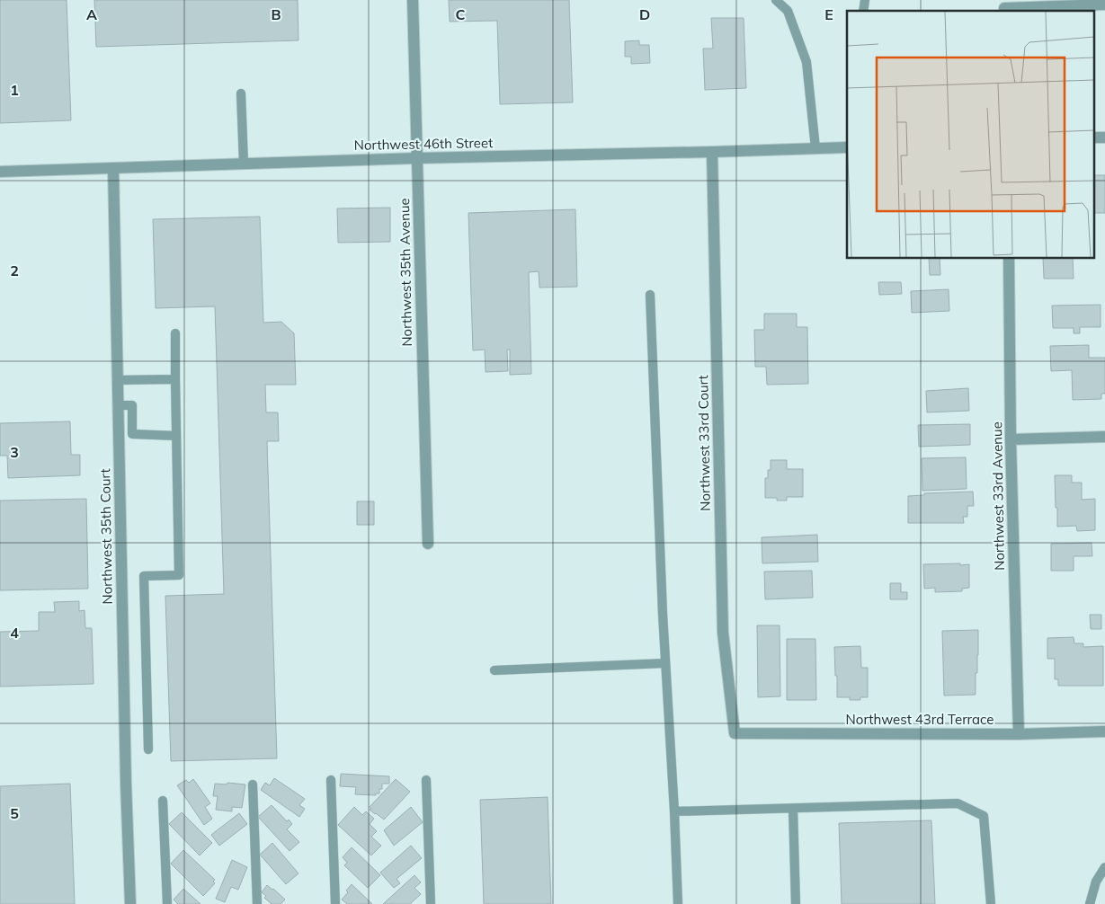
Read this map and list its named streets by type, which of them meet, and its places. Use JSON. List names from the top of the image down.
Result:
{
  "streets": {
    "street": [
      "Northwest 46th Street",
      "Northwest 35th Avenue",
      "Northwest 33rd Court",
      "Northwest 33rd Avenue",
      "Northwest 35th Court",
      "Northwest 43rd Terrace"
    ]
  },
  "crossings": [
    ["Northwest 46th Street", "Northwest 35th Avenue"],
    ["Northwest 46th Street", "Northwest 33rd Court"],
    ["Northwest 46th Street", "Northwest 35th Court"],
    ["Northwest 33rd Court", "Northwest 43rd Terrace"],
    ["Northwest 33rd Avenue", "Northwest 43rd Terrace"]
  ],
  "grid": {
    "columns": [
      "A",
      "B",
      "C",
      "D",
      "E"
    ],
    "rows": [
      "1",
      "2",
      "3",
      "4",
      "5"
    ]
  }
}
